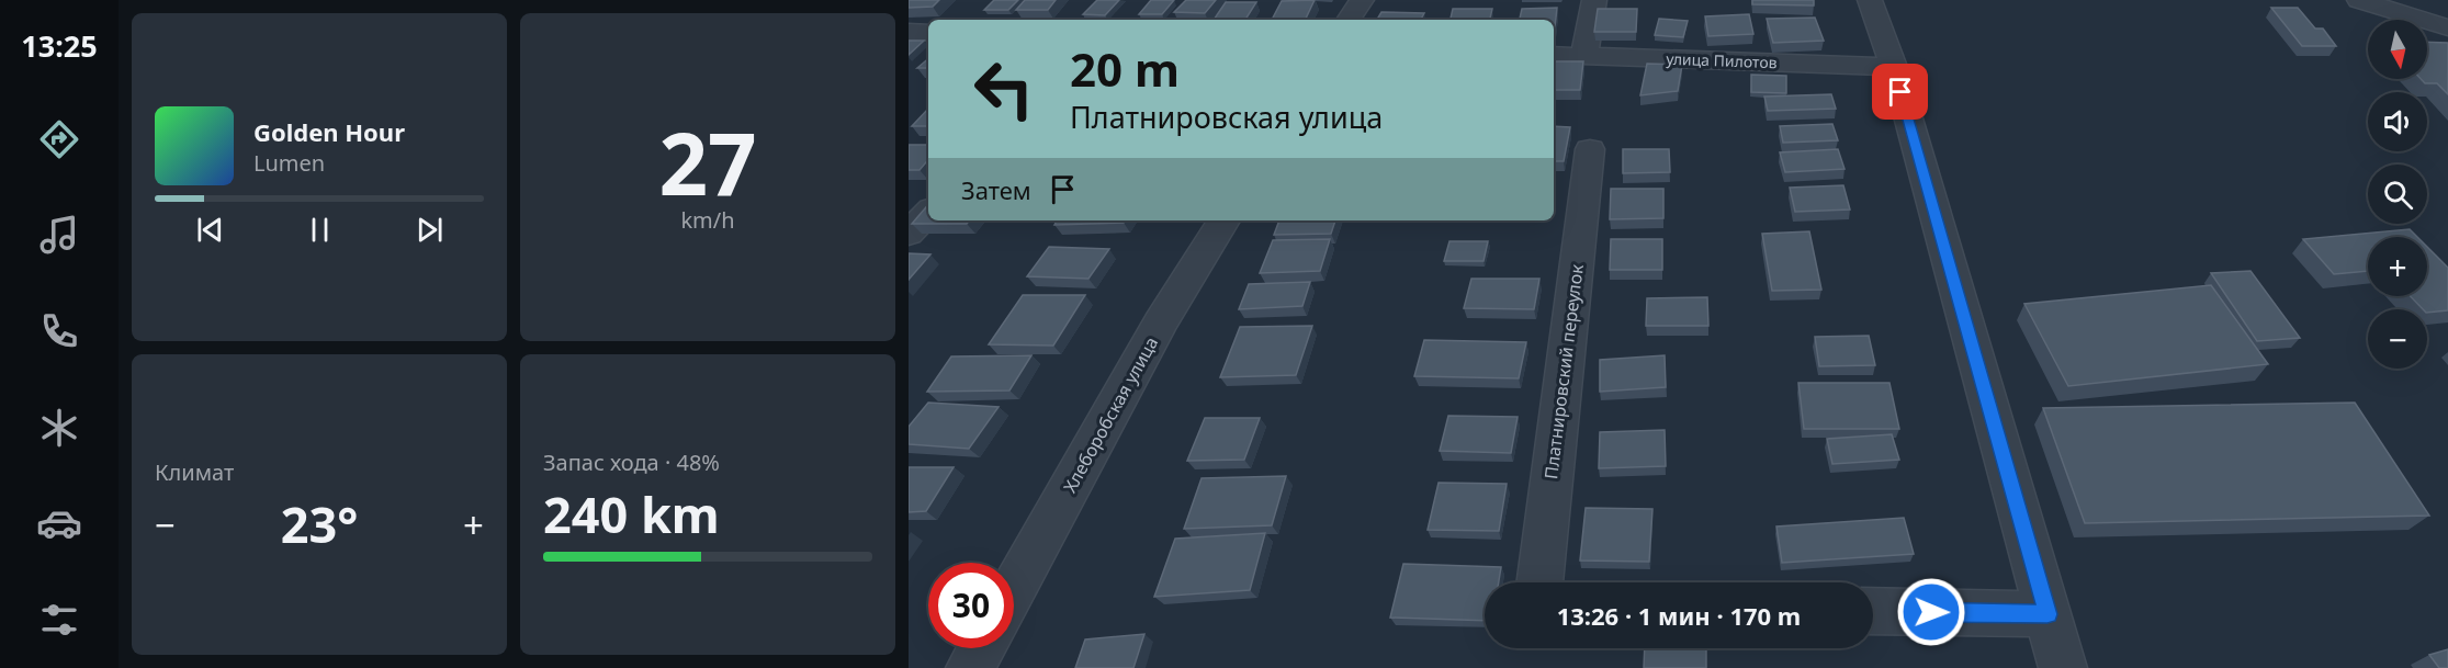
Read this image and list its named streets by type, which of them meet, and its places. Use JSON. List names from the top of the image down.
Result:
{
  "streets": {
    "street": ["улица Пилотов", "Платнировский переулок", "Хлеборобская улица"]
  },
  "north": "bottom",
  "page": {
    "tabs": "13:25",
    "tile": [
      ["27", "km/h"],
      "Климат",
      ["Запас хода · 48%", "240 km"]
    ],
    "map_buttons": ["+", "−"],
    "turn": ["20 m", "Платнировская улица"],
    "song": ["Golden Hour", "Lumen"],
    "then": "Затем",
    "heat": ["−", "23°", "+"],
    "limit": "30",
    "trip": "13:26 · 1 мин · 170 m"
  }
}
